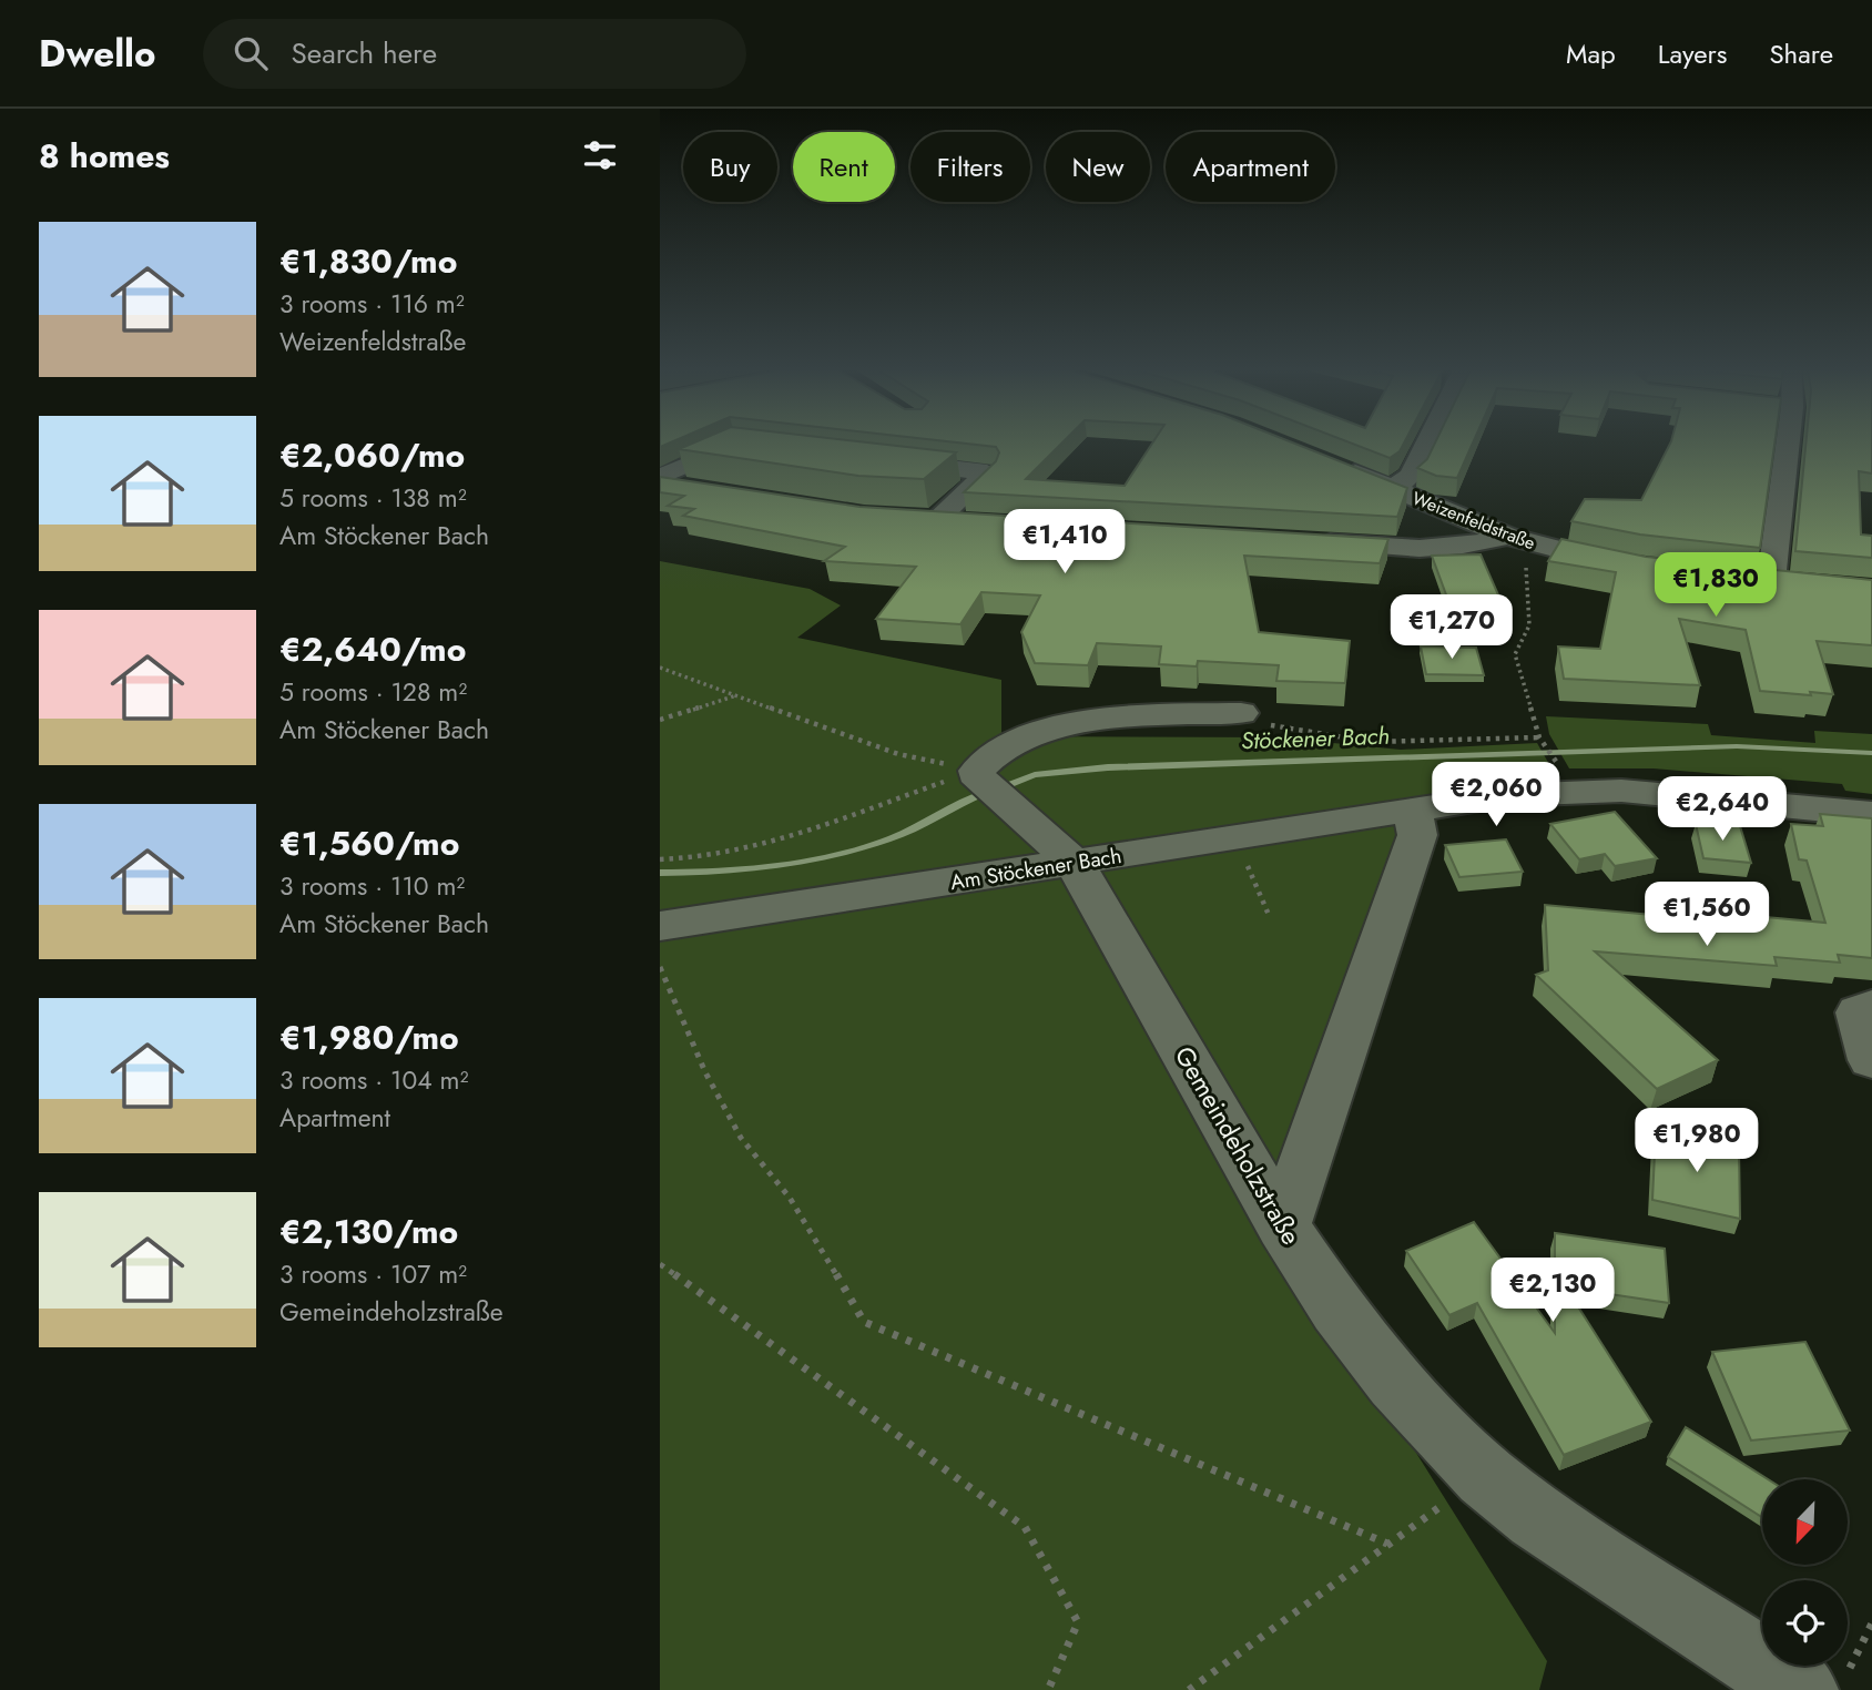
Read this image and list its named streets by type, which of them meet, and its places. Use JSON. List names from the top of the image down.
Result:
{
  "streets": {
    "street": ["Weizenfeldstraße", "Am Stöckener Bach", "Gemeindeholzstraße"]
  },
  "crossings": [
    ["Am Stöckener Bach", "Gemeindeholzstraße"]
  ],
  "water": ["Stöckener Bach"],
  "north": "bottom left",
  "page": {
    "header": "Dwello",
    "search": "Search here",
    "nav": ["Map", "Layers", "Share"],
    "heading": "8 homes",
    "chip": [
      "Buy",
      "Rent",
      "Filters",
      "New",
      "Apartment"
    ],
    "list": [
      {
        "name": "€1,830/mo",
        "note": "3 rooms · 116 m² · Weizenfeldstraße"
      },
      {
        "name": "€2,060/mo",
        "note": "5 rooms · 138 m² · Am Stöckener Bach"
      },
      {
        "name": "€2,640/mo",
        "note": "5 rooms · 128 m² · Am Stöckener Bach"
      },
      {
        "name": "€1,560/mo",
        "note": "3 rooms · 110 m² · Am Stöckener Bach"
      },
      {
        "name": "€1,980/mo",
        "note": "3 rooms · 104 m² · Apartment"
      },
      {
        "name": "€2,130/mo",
        "note": "3 rooms · 107 m² · Gemeindeholzstraße"
      }
    ],
    "price": [
      "€1,410",
      "€1,830",
      "€1,270",
      "€2,060",
      "€2,640",
      "€1,560",
      "€1,980",
      "€2,130"
    ]
  }
}
